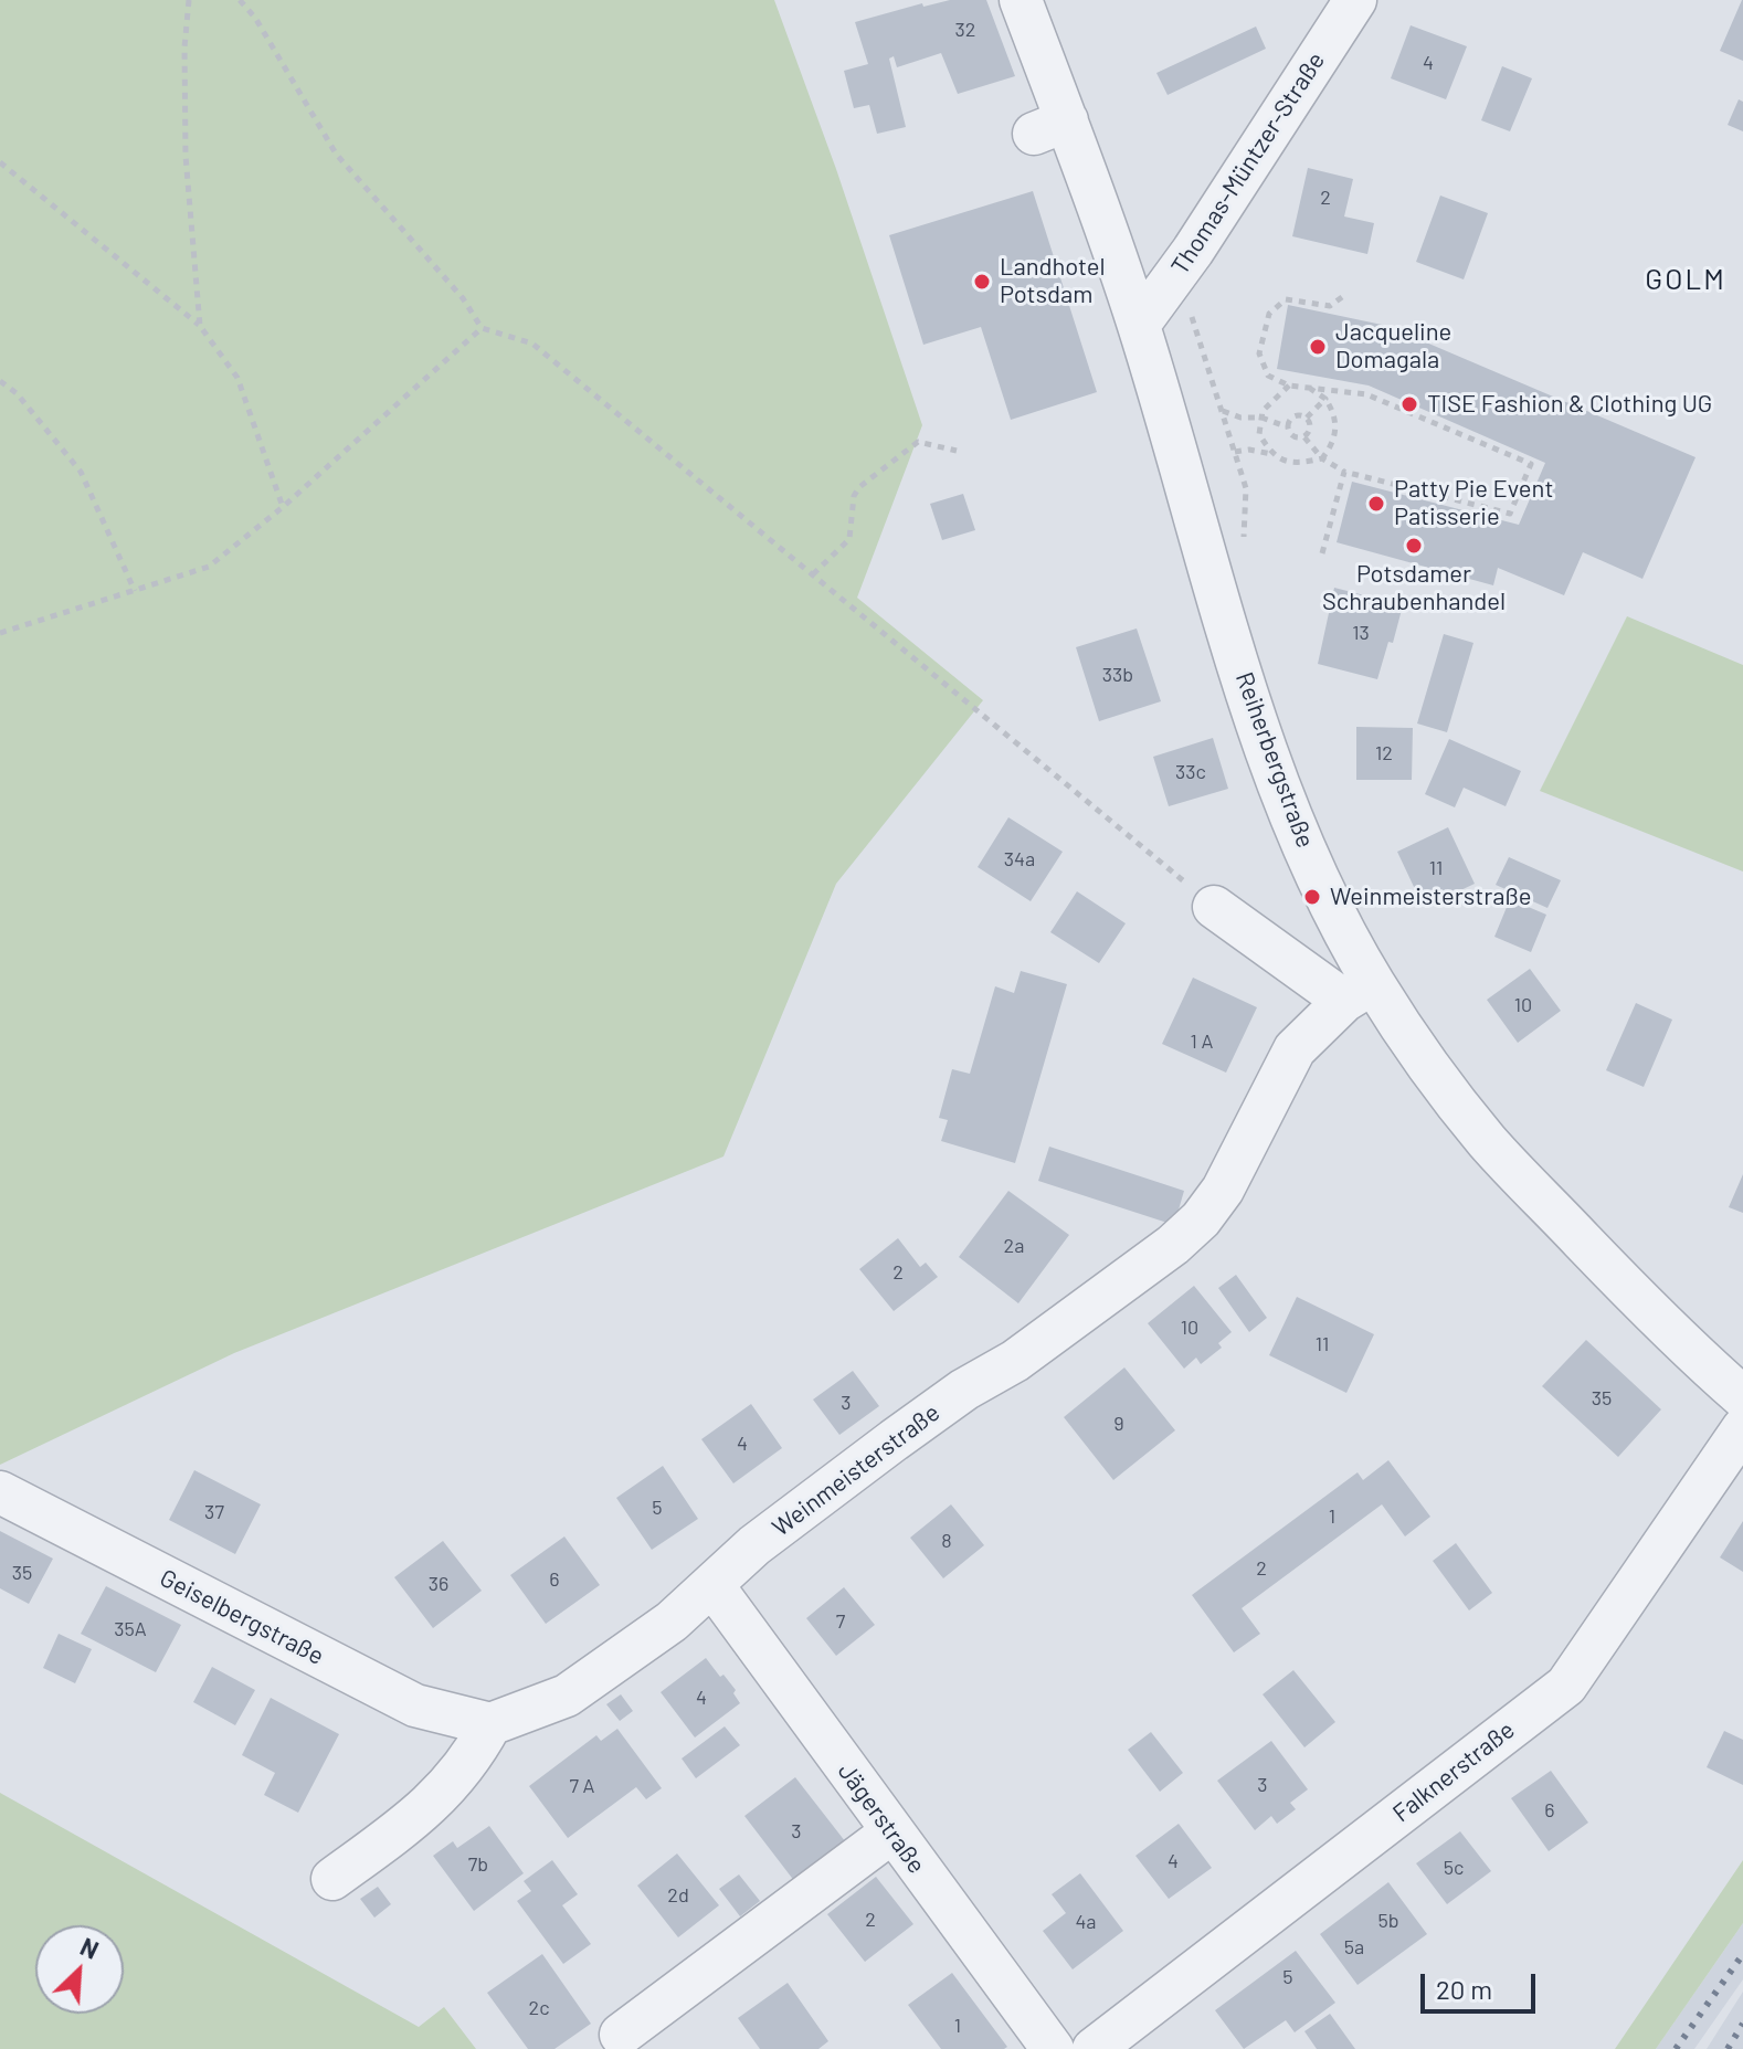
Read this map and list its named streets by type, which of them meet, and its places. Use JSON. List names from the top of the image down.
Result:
{
  "streets": {
    "street": [
      "Thomas-Müntzer-Straße",
      "Reiherbergstraße",
      "Weinmeisterstraße",
      "Geiselbergstraße",
      "Falknerstraße",
      "Jägerstraße"
    ]
  },
  "crossings": [
    ["Thomas-Müntzer-Straße", "Reiherbergstraße"],
    ["Reiherbergstraße", "Weinmeisterstraße"],
    ["Weinmeisterstraße", "Geiselbergstraße"],
    ["Weinmeisterstraße", "Jägerstraße"]
  ],
  "districts": ["GOLM"],
  "places": [
    "Landhotel Potsdam",
    "Jacqueline Domagala",
    "TISE Fashion & Clothing UG",
    "Patty Pie Event Patisserie",
    "Potsdamer Schraubenhandel",
    "Weinmeisterstraße"
  ],
  "house_numbers": [
    "32",
    "4",
    "2",
    "13",
    "33b",
    "12",
    "33c",
    "34a",
    "11",
    "10",
    "1 A",
    "2a",
    "2",
    "10",
    "11",
    "35",
    "3",
    "9",
    "4",
    "5",
    "37",
    "1",
    "8",
    "2",
    "35",
    "6",
    "36",
    "7",
    "35A",
    "4",
    "3",
    "7 A",
    "6",
    "3",
    "4",
    "7b",
    "5c",
    "2d",
    "2",
    "5b",
    "4a",
    "5a",
    "5",
    "2c",
    "1"
  ],
  "scale_bar": "20 m",
  "north": "top right"
}
